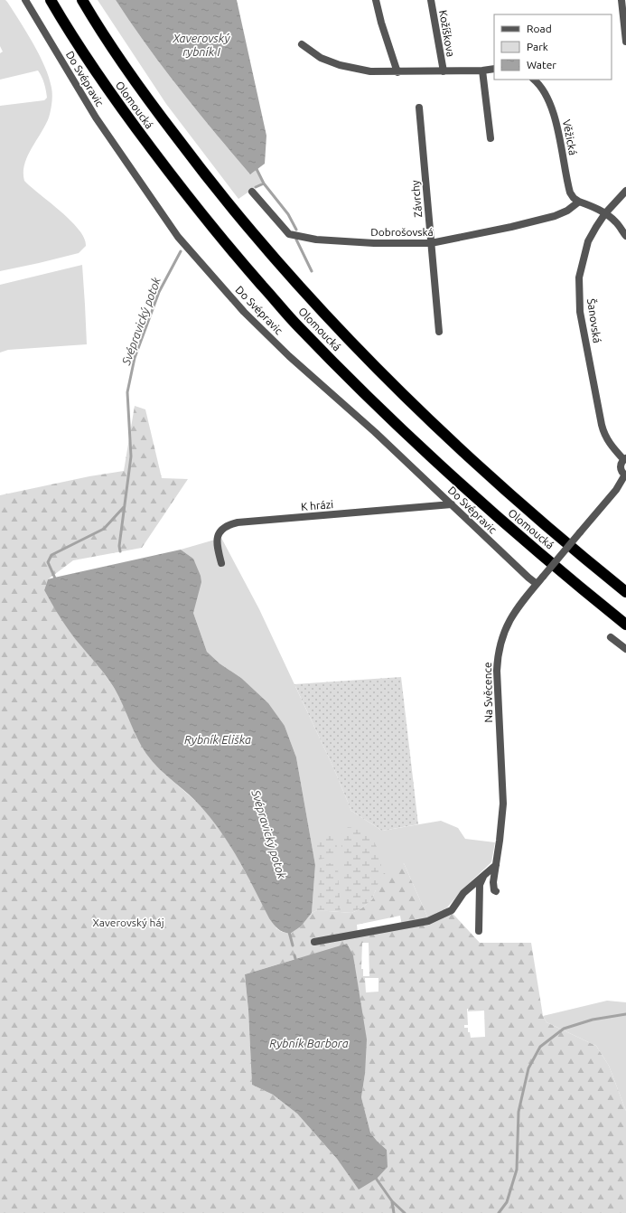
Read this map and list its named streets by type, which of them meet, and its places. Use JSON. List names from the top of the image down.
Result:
{
  "streets": {
    "highway": ["Olomoucká"],
    "street": [
      "Kožíškova",
      "Do Svépravic",
      "Věžická",
      "Závrchy",
      "Dobrošovská",
      "Šanovská",
      "K hrázi",
      "Na Svěcence"
    ]
  },
  "crossings": [
    ["Do Svépravic", "K hrázi"],
    ["Do Svépravic", "Na Svěcence"],
    ["Věžická", "Dobrošovská"],
    ["Závrchy", "Dobrošovská"],
    ["Šanovská", "Na Svěcence"]
  ],
  "water": [
    "Xaverovský rybník I",
    "Svépravický potok",
    "Rybník Eliška",
    "Rybník Barbora"
  ],
  "parks": ["Xaverovský háj"],
  "legend": ["Road", "Park", "Water"]
}
